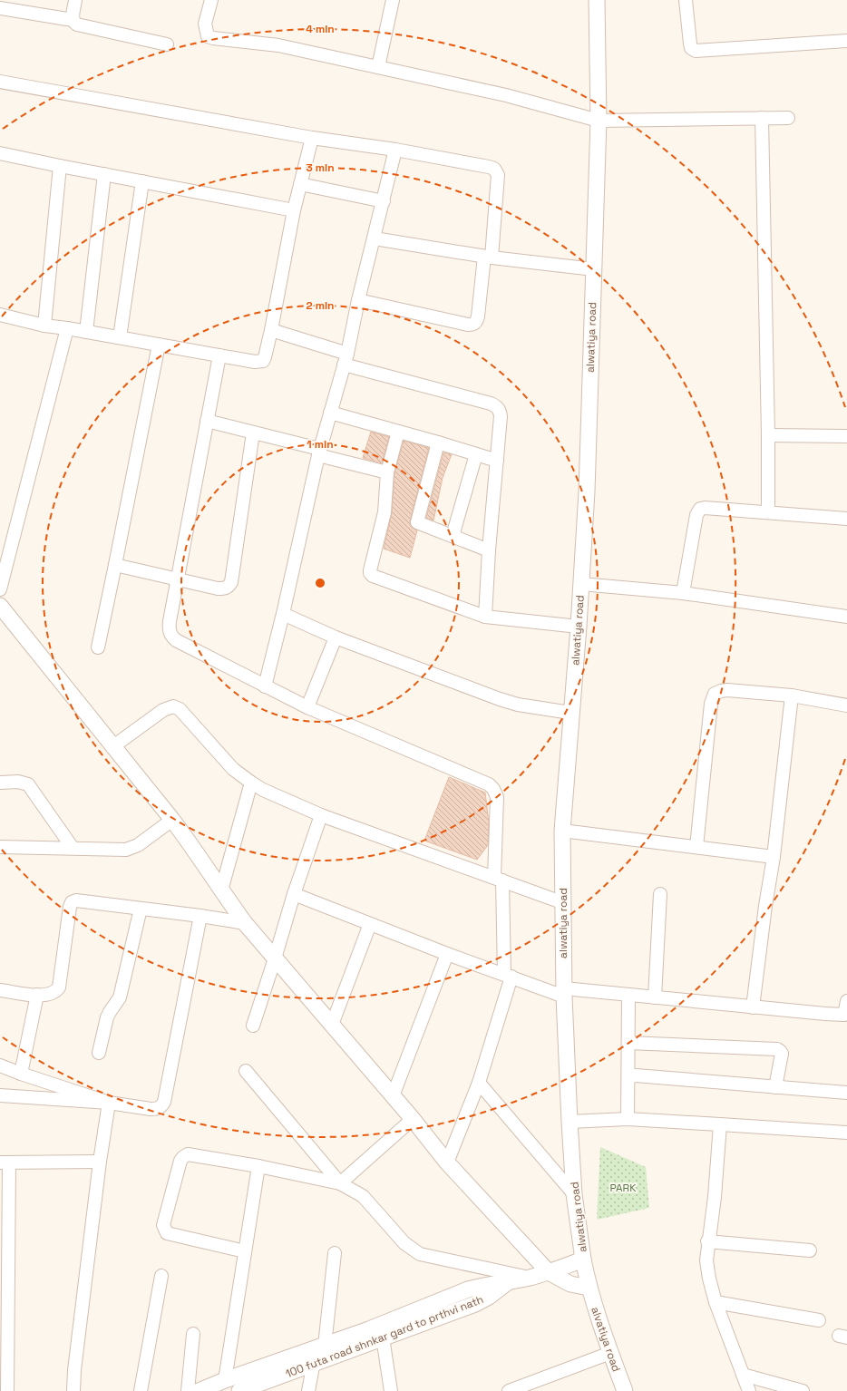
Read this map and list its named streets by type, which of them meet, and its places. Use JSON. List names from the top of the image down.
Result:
{
  "streets": {
    "street": ["alwatiya road", "100 futa road shnkar gard to prthvi nath", "alvatiya road"]
  },
  "crossings": [
    ["alwatiya road", "100 futa road shnkar gard to prthvi nath"],
    ["alwatiya road", "alvatiya road"]
  ],
  "parks": ["PARK"],
  "rings": [
    "4 min",
    "3 min",
    "2 min",
    "1 min"
  ]
}
